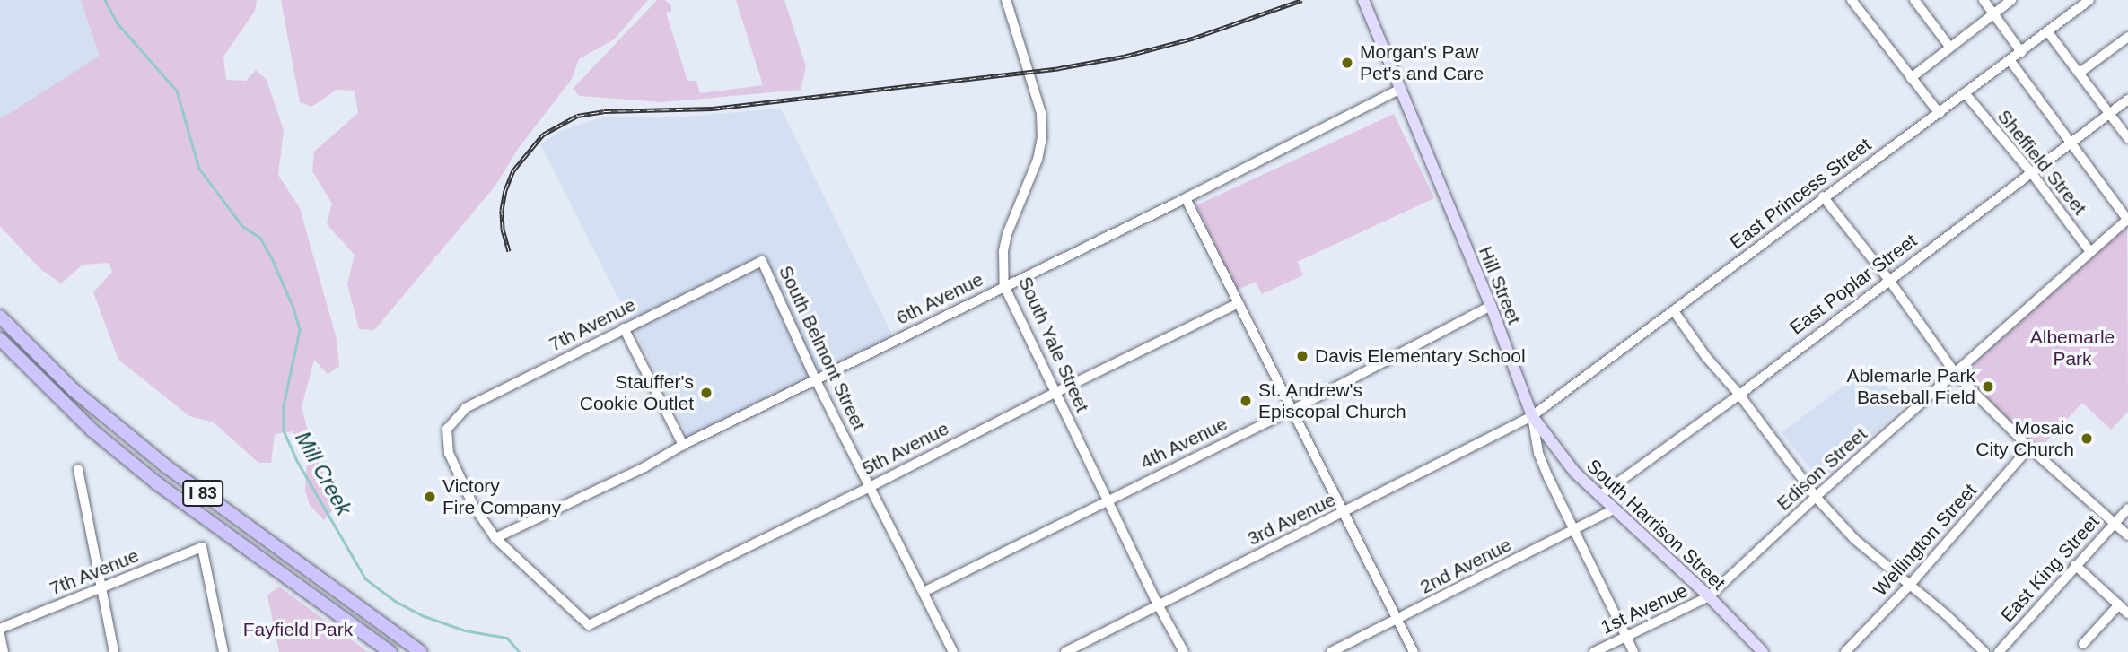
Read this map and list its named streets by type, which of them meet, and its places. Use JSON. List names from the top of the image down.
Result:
{
  "streets": {
    "highway": ["I 83"],
    "main road": ["Hill Street", "South Harrison Street"],
    "street": [
      "Sheffield Street",
      "East Princess Street",
      "East Poplar Street",
      "6th Avenue",
      "7th Avenue",
      "South Yale Street",
      "South Belmont Street",
      "4th Avenue",
      "5th Avenue",
      "Edison Street",
      "3rd Avenue",
      "Wellington Street",
      "2nd Avenue",
      "East King Street",
      "1st Avenue"
    ]
  },
  "crossings": [
    ["Sheffield Street", "East Princess Street"],
    ["Sheffield Street", "East Poplar Street"],
    ["Sheffield Street", "Edison Street"],
    ["East Princess Street", "Hill Street"],
    ["East Princess Street", "3rd Avenue"],
    ["East Princess Street", "South Harrison Street"],
    ["East Poplar Street", "South Harrison Street"],
    ["Hill Street", "6th Avenue"],
    ["Hill Street", "4th Avenue"],
    ["Hill Street", "3rd Avenue"],
    ["Hill Street", "South Harrison Street"],
    ["Hill Street", "2nd Avenue"],
    ["Hill Street", "1st Avenue"],
    ["6th Avenue", "7th Avenue"],
    ["6th Avenue", "South Yale Street"],
    ["6th Avenue", "South Belmont Street"],
    ["6th Avenue", "5th Avenue"],
    ["7th Avenue", "South Belmont Street"],
    ["7th Avenue", "5th Avenue"],
    ["South Yale Street", "4th Avenue"],
    ["South Yale Street", "5th Avenue"],
    ["South Yale Street", "3rd Avenue"],
    ["South Belmont Street", "4th Avenue"],
    ["South Belmont Street", "5th Avenue"],
    ["Edison Street", "South Harrison Street"],
    ["Edison Street", "1st Avenue"],
    ["3rd Avenue", "South Harrison Street"],
    ["South Harrison Street", "2nd Avenue"],
    ["South Harrison Street", "1st Avenue"]
  ],
  "water": ["Mill Creek"],
  "parks": ["Albemarle Park", "Fayfield Park"],
  "places": [
    "Morgan's Paw Pet's and Care",
    "Davis Elementary School",
    "Ablemarle Park Baseball Field",
    "Stauffer's Cookie Outlet",
    "St. Andrew's Episcopal Church",
    "Mosaic City Church",
    "Victory Fire Company"
  ]
}
